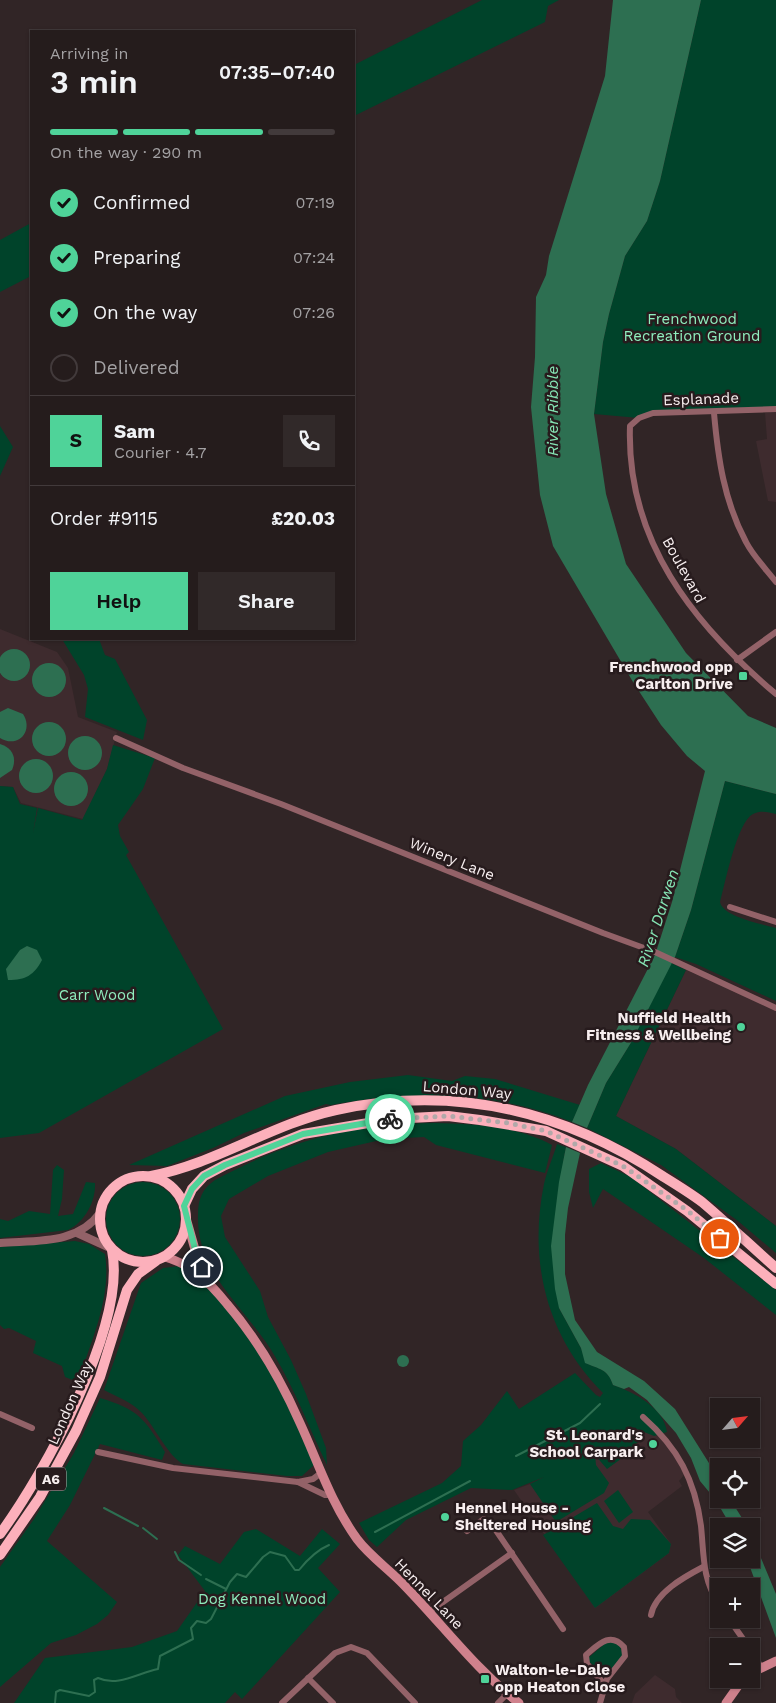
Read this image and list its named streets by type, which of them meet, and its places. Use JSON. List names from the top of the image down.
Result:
{
  "streets": {
    "highway": ["London Way", "A6"],
    "main road": ["Hennel Lane"],
    "street": ["Esplanade", "Boulevard", "Winery Lane"]
  },
  "crossings": [
    ["Esplanade", "Boulevard"],
    ["London Way", "A6"],
    ["London Way", "Hennel Lane"],
    ["A6", "Hennel Lane"]
  ],
  "water": ["River Ribble", "River Darwen"],
  "parks": ["Frenchwood Recreation Ground", "Carr Wood", "Dog Kennel Wood"],
  "places": {
    "transit": ["Frenchwood opp Carlton Drive", "Walton-le-Dale opp Heaton Close"],
    "other": ["Nuffield Health Fitness & Wellbeing", "St. Leonard's School Carpark", "Hennel House - Sheltered Housing"]
  },
  "north": "top right",
  "page": {
    "heading": ["3 min", "Arriving in", "07:35–07:40"],
    "panel": [
      "Sam",
      "Courier · 4.7",
      "Order #9115",
      "£20.03"
    ],
    "bar": "On the way · 290 m",
    "list": [
      ["Confirmed", "07:19"],
      ["Preparing", "07:24"],
      ["On the way", "07:26"],
      "Delivered"
    ],
    "round": "S",
    "buttons": ["Help", "Share"],
    "map_buttons": ["+", "−"]
  }
}
